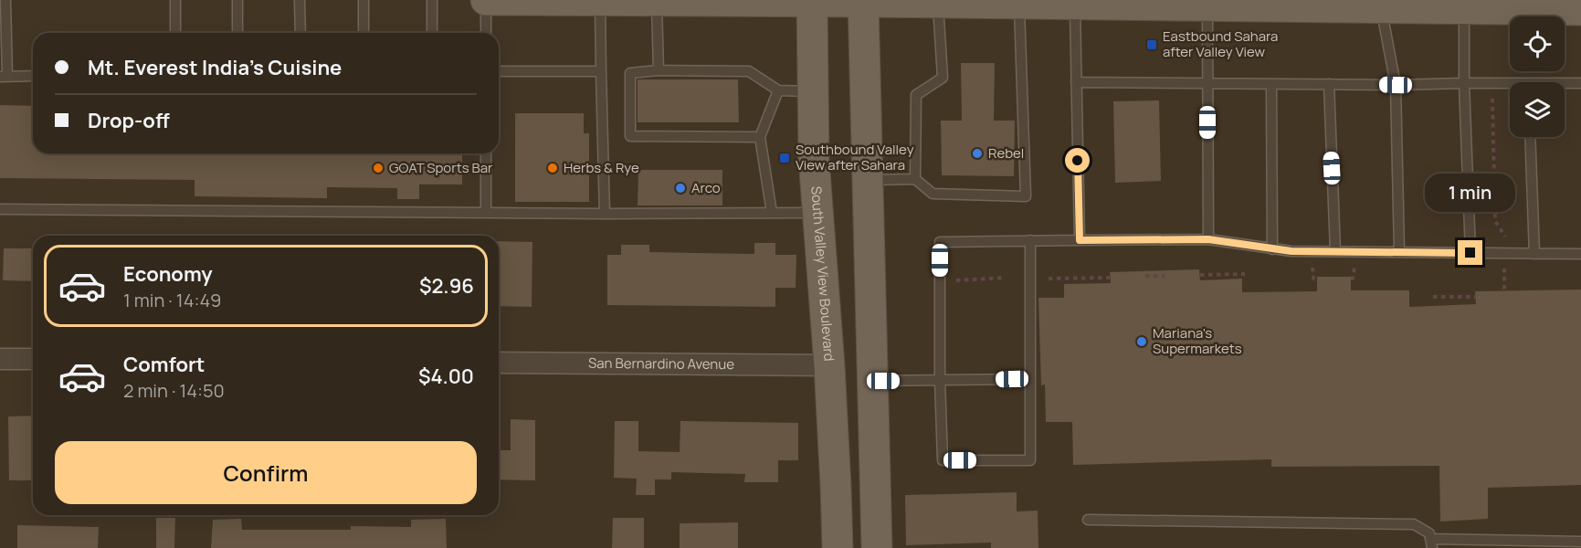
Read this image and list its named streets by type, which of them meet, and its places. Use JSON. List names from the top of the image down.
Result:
{
  "streets": {
    "main road": ["South Valley View Boulevard"],
    "street": ["San Bernardino Avenue"]
  },
  "crossings": [
    ["South Valley View Boulevard", "San Bernardino Avenue"]
  ],
  "places": {
    "transit": ["Eastbound Sahara after Valley View", "Southbound Valley View after Sahara"],
    "other": [
      "Rebel",
      "GOAT Sports Bar",
      "Herbs & Rye",
      "Arco",
      "Mariana's Supermarkets"
    ]
  },
  "page": {
    "banner": ["Mt. Everest India's Cuisine", "Drop-off"],
    "bubble": "1 min",
    "list": [
      {
        "name": "Economy",
        "note": "1 min · 14:49",
        "value": "$2.96"
      },
      {
        "name": "Comfort",
        "note": "2 min · 14:50",
        "value": "$4.00"
      }
    ],
    "buttons": "Confirm"
  }
}
